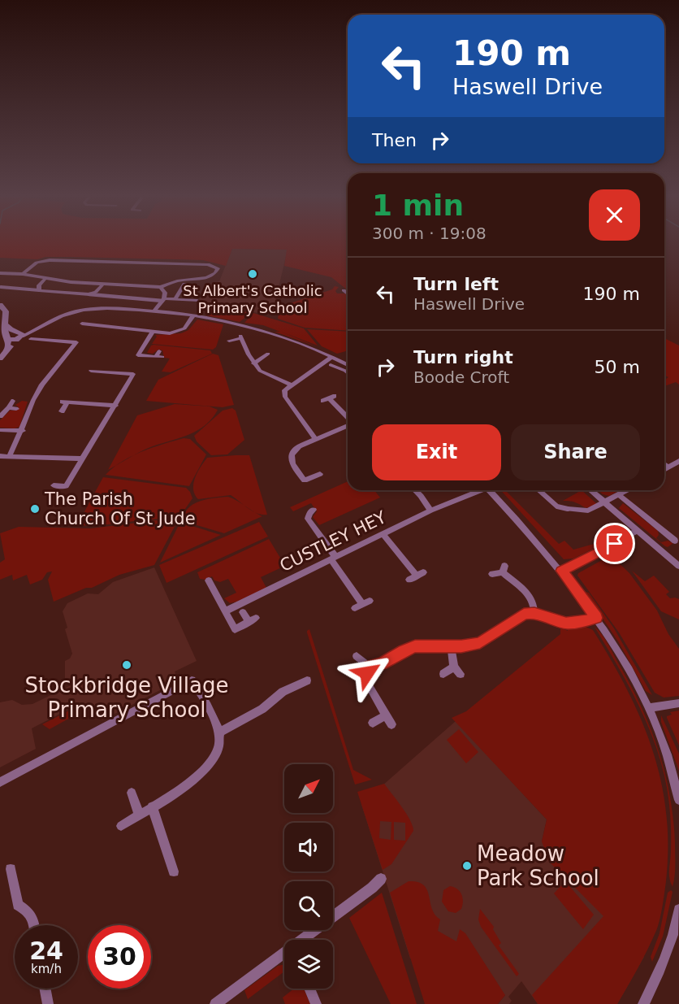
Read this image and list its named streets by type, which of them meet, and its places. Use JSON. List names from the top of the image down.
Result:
{
  "streets": {
    "street": ["CUSTLEY HEY"]
  },
  "places": [
    "St Albert's Catholic Primary School",
    "The Parish Church Of St Jude",
    "Stockbridge Village Primary School",
    "Meadow Park School"
  ],
  "north": "top right",
  "page": {
    "turn": ["190 m", "Haswell Drive"],
    "then": "Then",
    "heading": ["1 min", "300 m · 19:08"],
    "list": [
      {
        "name": "Turn left",
        "note": "Haswell Drive",
        "value": "190 m"
      },
      {
        "name": "Turn right",
        "note": "Boode Croft",
        "value": "50 m"
      }
    ],
    "buttons": ["Exit", "Share"],
    "speed": "24 km/h",
    "limit": "30"
  }
}
